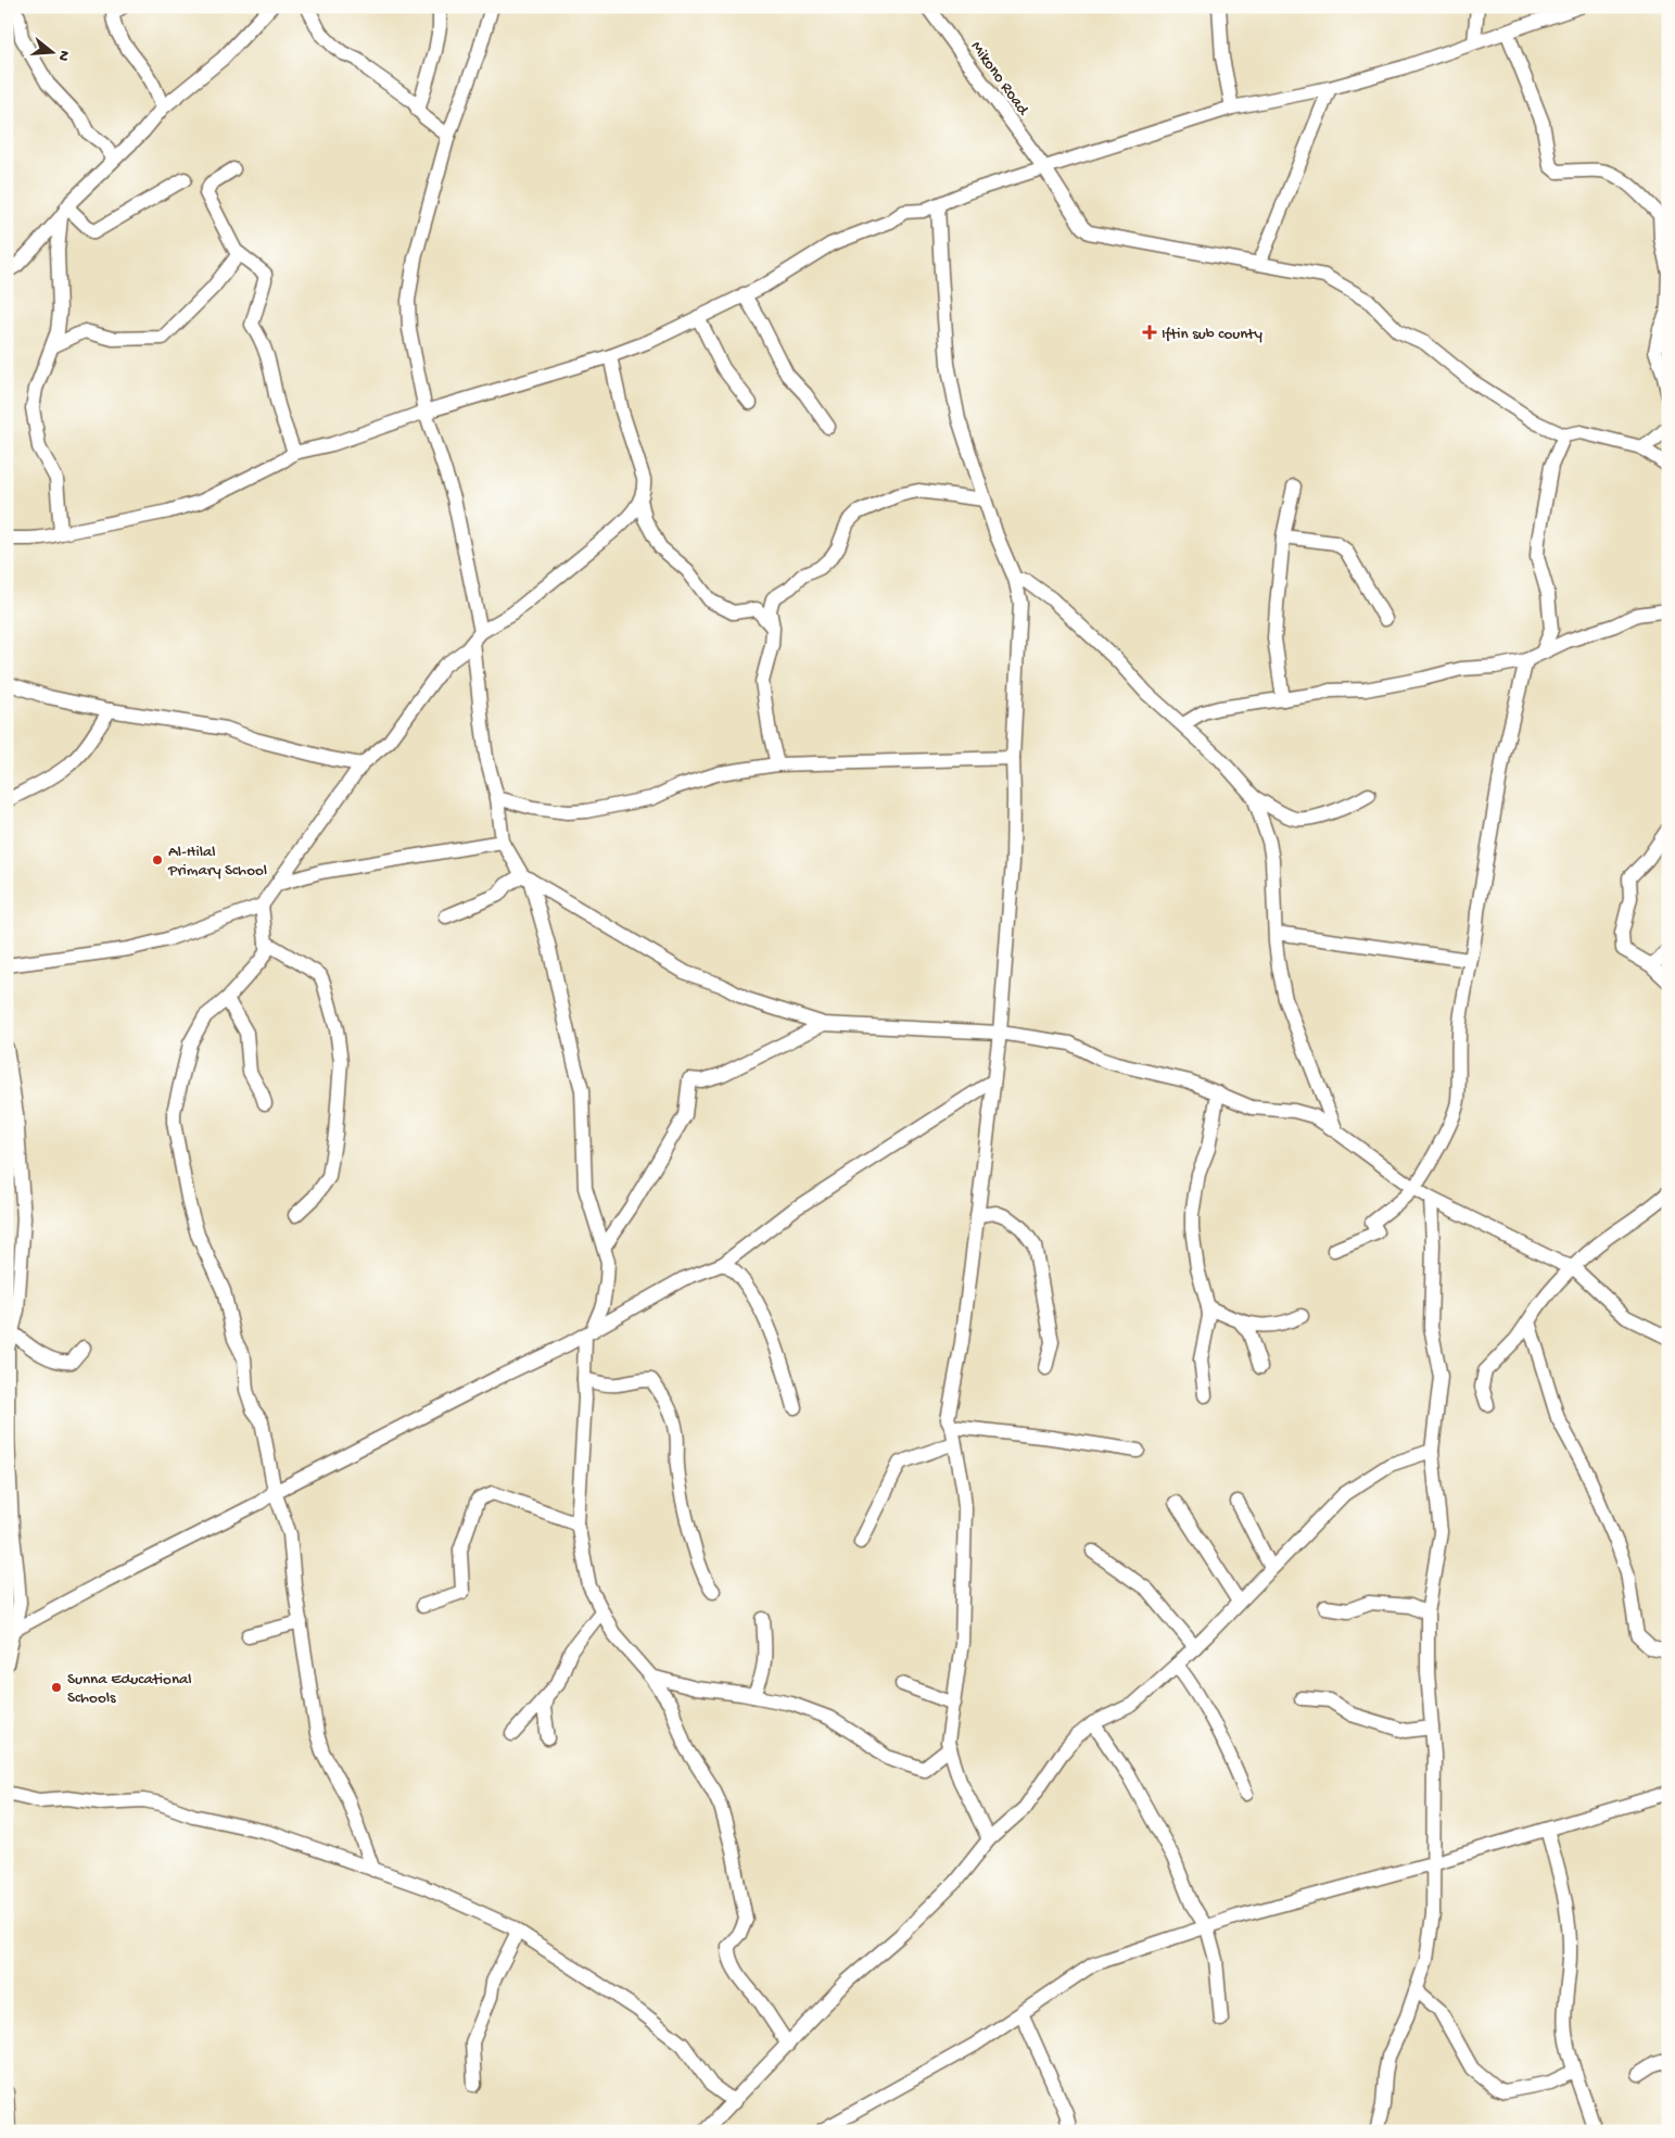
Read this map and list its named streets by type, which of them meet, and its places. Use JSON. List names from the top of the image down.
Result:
{
  "streets": {
    "street": ["Mikono Road"]
  },
  "places": {
    "health": ["Iftin sub county"],
    "other": ["Al-Hilal Primary School", "Sunna Educational Schools"]
  },
  "north": "right"
}
